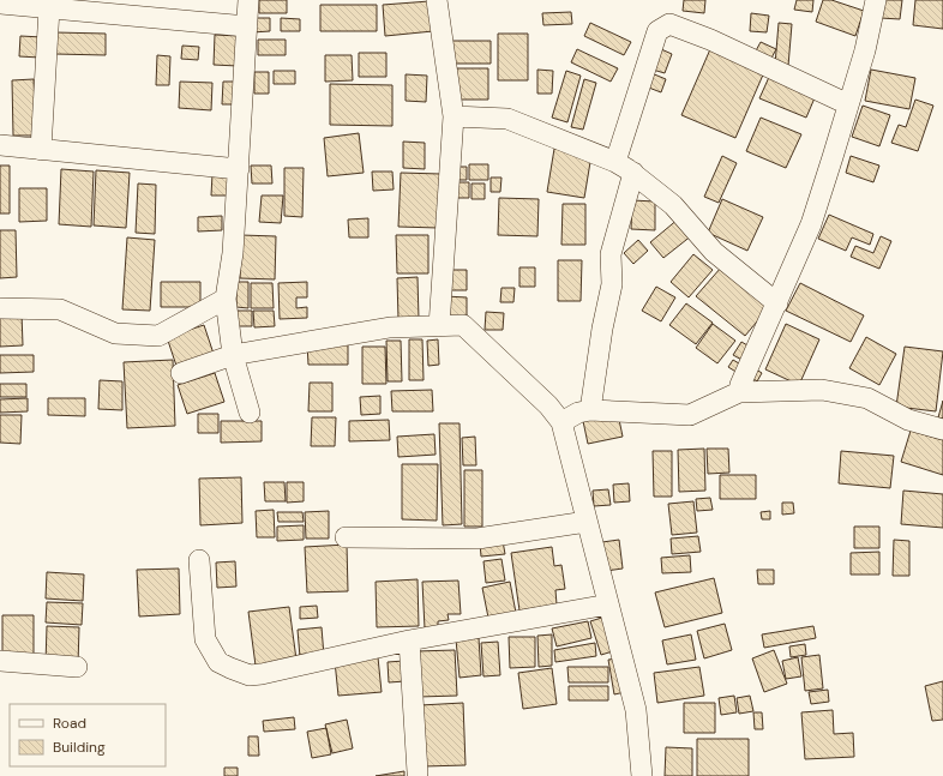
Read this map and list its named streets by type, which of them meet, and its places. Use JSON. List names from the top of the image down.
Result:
{
  "legend": ["Road", "Building"]
}
